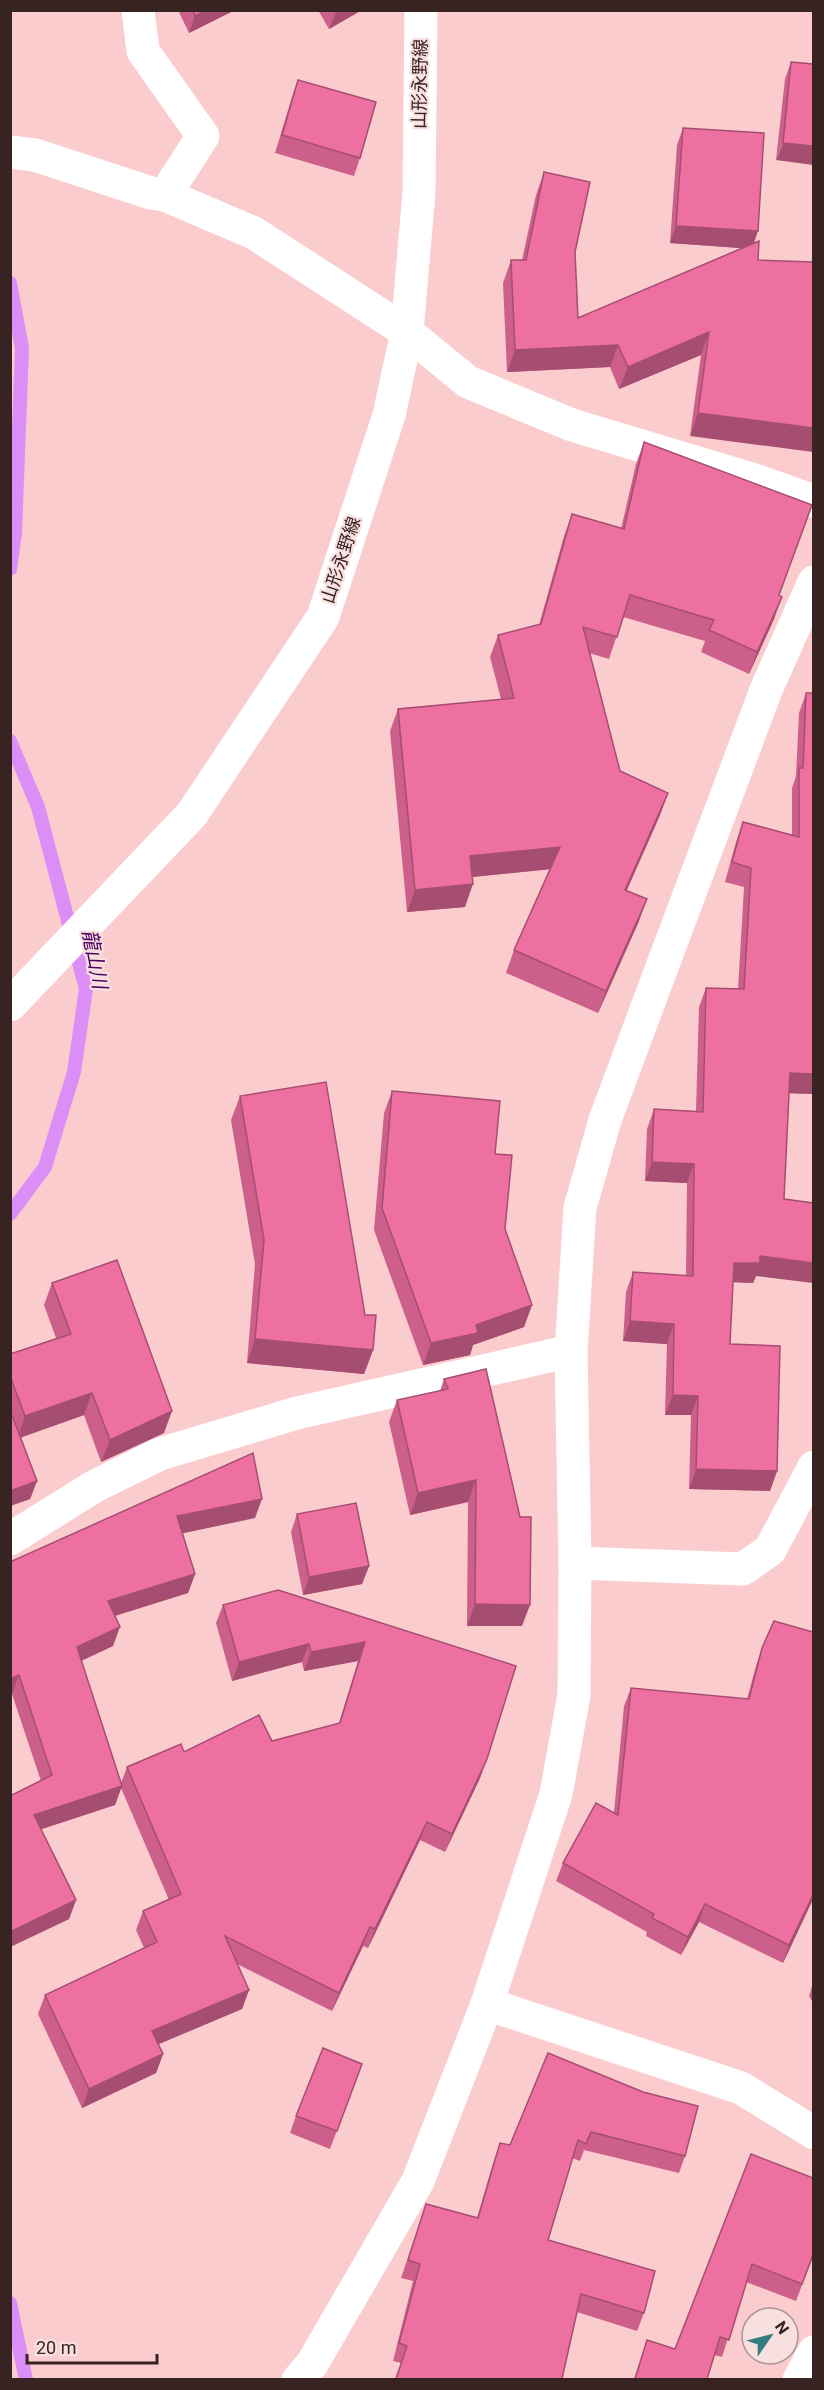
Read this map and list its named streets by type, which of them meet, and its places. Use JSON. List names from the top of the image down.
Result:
{
  "streets": {
    "street": ["山形永野線"]
  },
  "water": ["龍山川"],
  "scale_bar": "20 m",
  "north": "top right"
}
